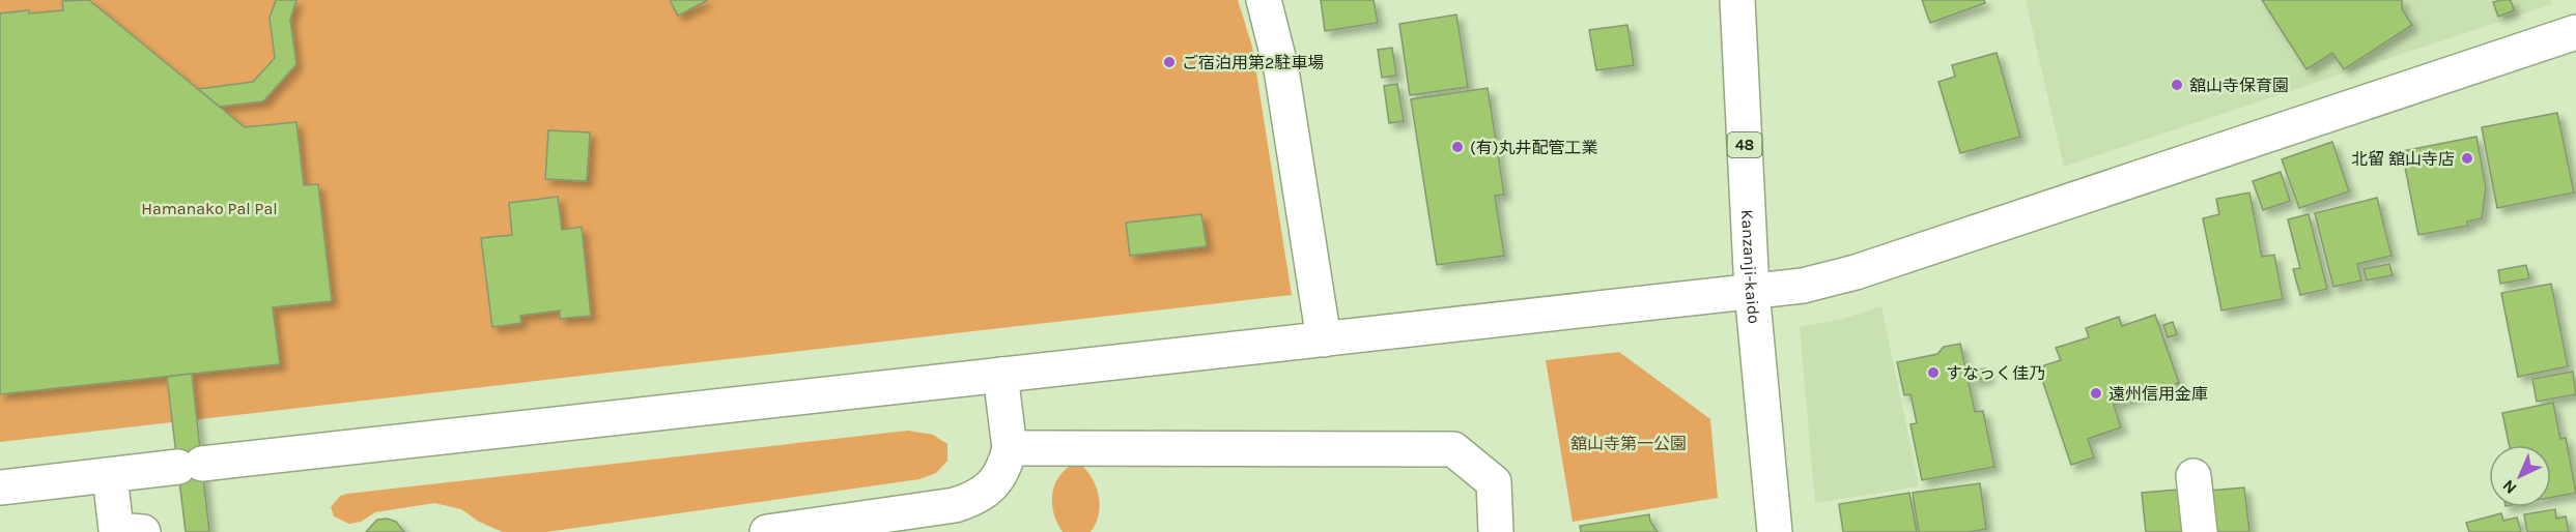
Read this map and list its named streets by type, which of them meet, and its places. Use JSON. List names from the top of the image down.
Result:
{
  "streets": {
    "street": ["48", "Kanzanji-kaido"]
  },
  "parks": ["Hamanako Pal Pal", "舘山寺第一公園"],
  "places": [
    "ご宿泊用第2駐車場",
    "舘山寺保育園",
    "(有)丸井配管工業",
    "北留 舘山寺店",
    "すなっく佳乃",
    "遠州信用金庫"
  ],
  "north": "bottom left"
}
